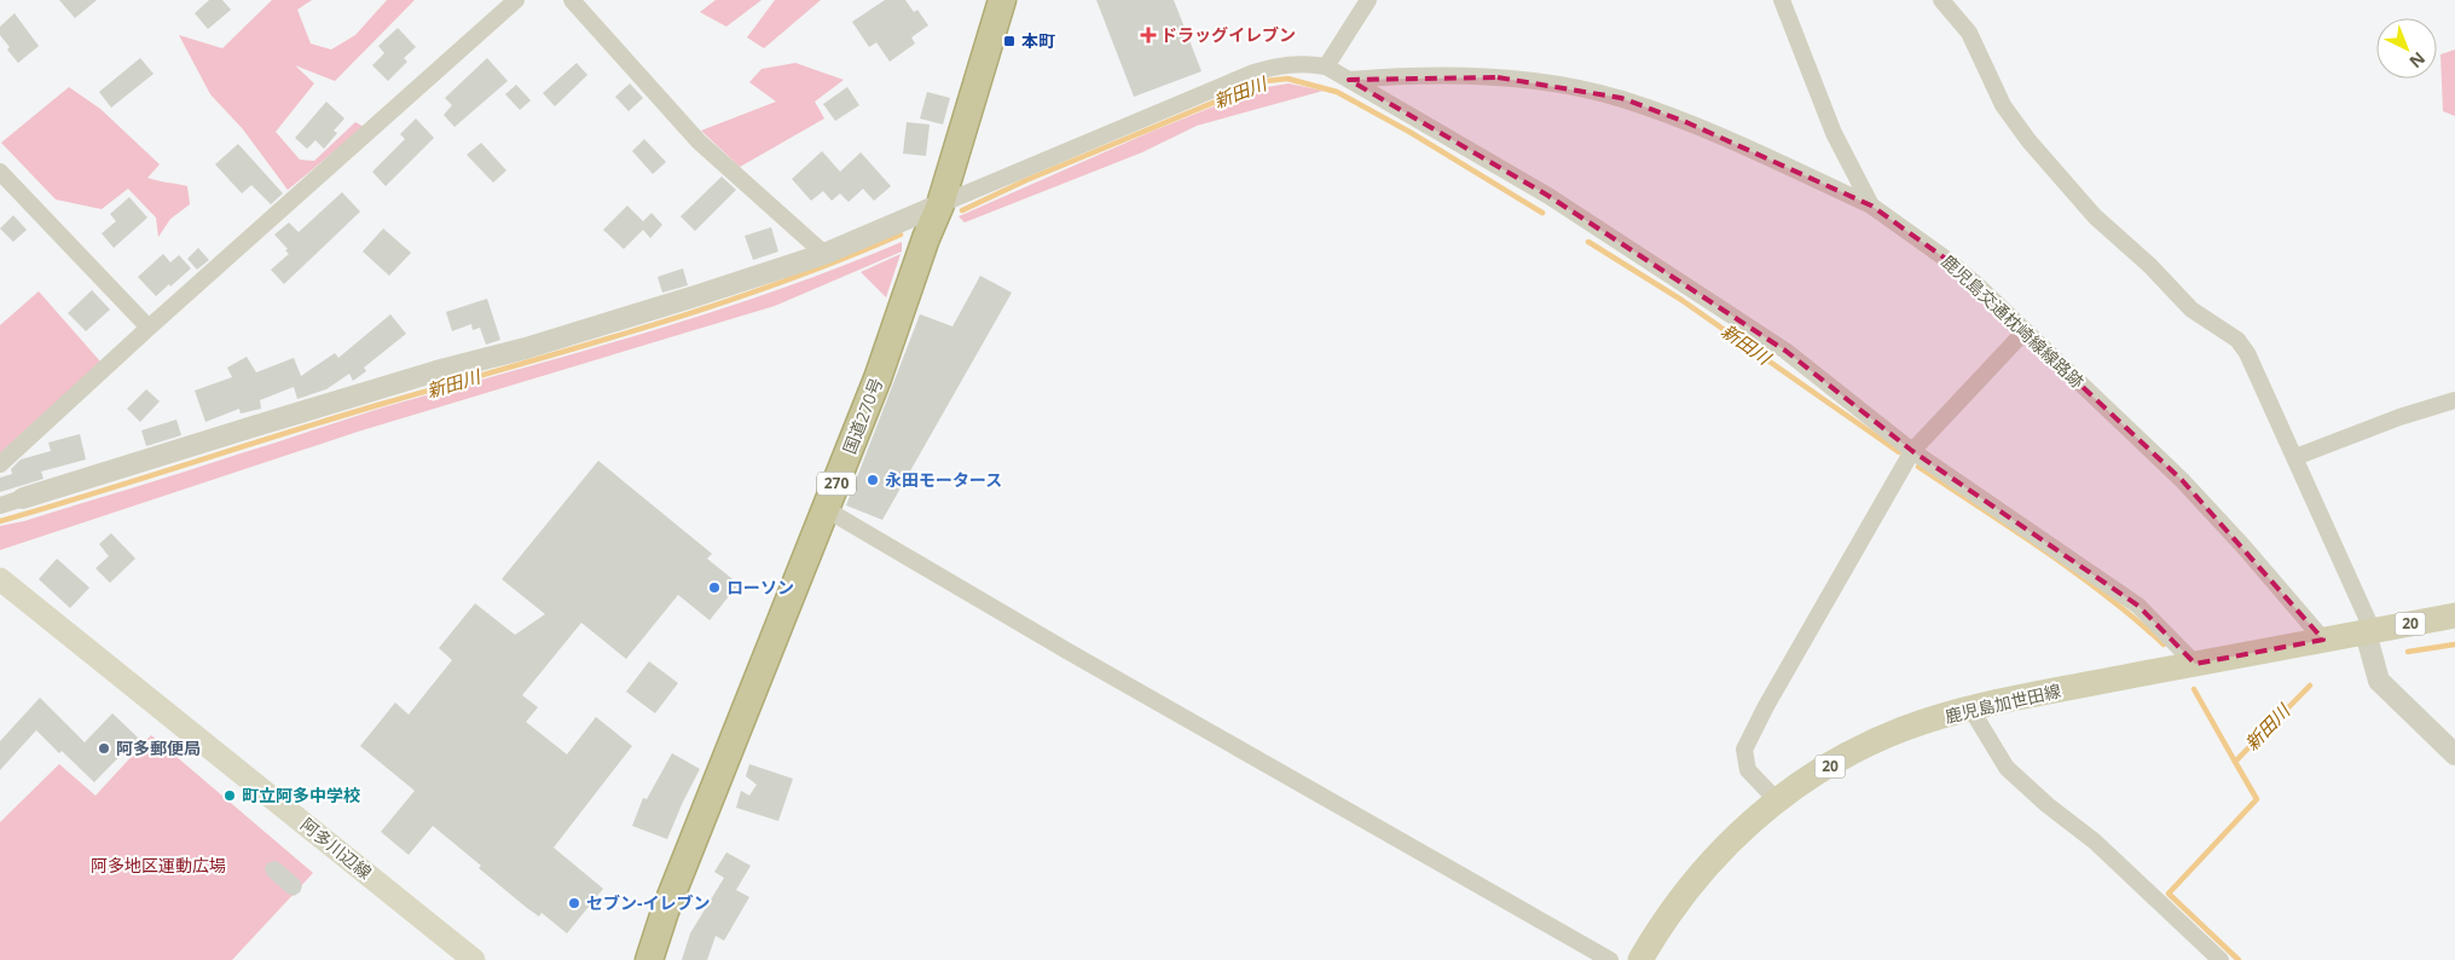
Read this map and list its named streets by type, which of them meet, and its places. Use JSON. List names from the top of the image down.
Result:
{
  "streets": {
    "highway": ["国道270号", "270"],
    "main road": ["20", "鹿児島加世田線", "阿多川辺線"],
    "street": ["鹿児島交通枕崎線線路跡"]
  },
  "crossings": [
    ["鹿児島交通枕崎線線路跡", "鹿児島加世田線"]
  ],
  "water": ["新田川"],
  "parks": ["阿多地区運動広場"],
  "places": {
    "health": ["ドラッグイレブン"],
    "transit": ["本町"],
    "other": [
      "永田モータース",
      "ローソン",
      "阿多郵便局",
      "町立阿多中学校",
      "セブン-イレブン"
    ]
  },
  "north": "bottom right"
}
